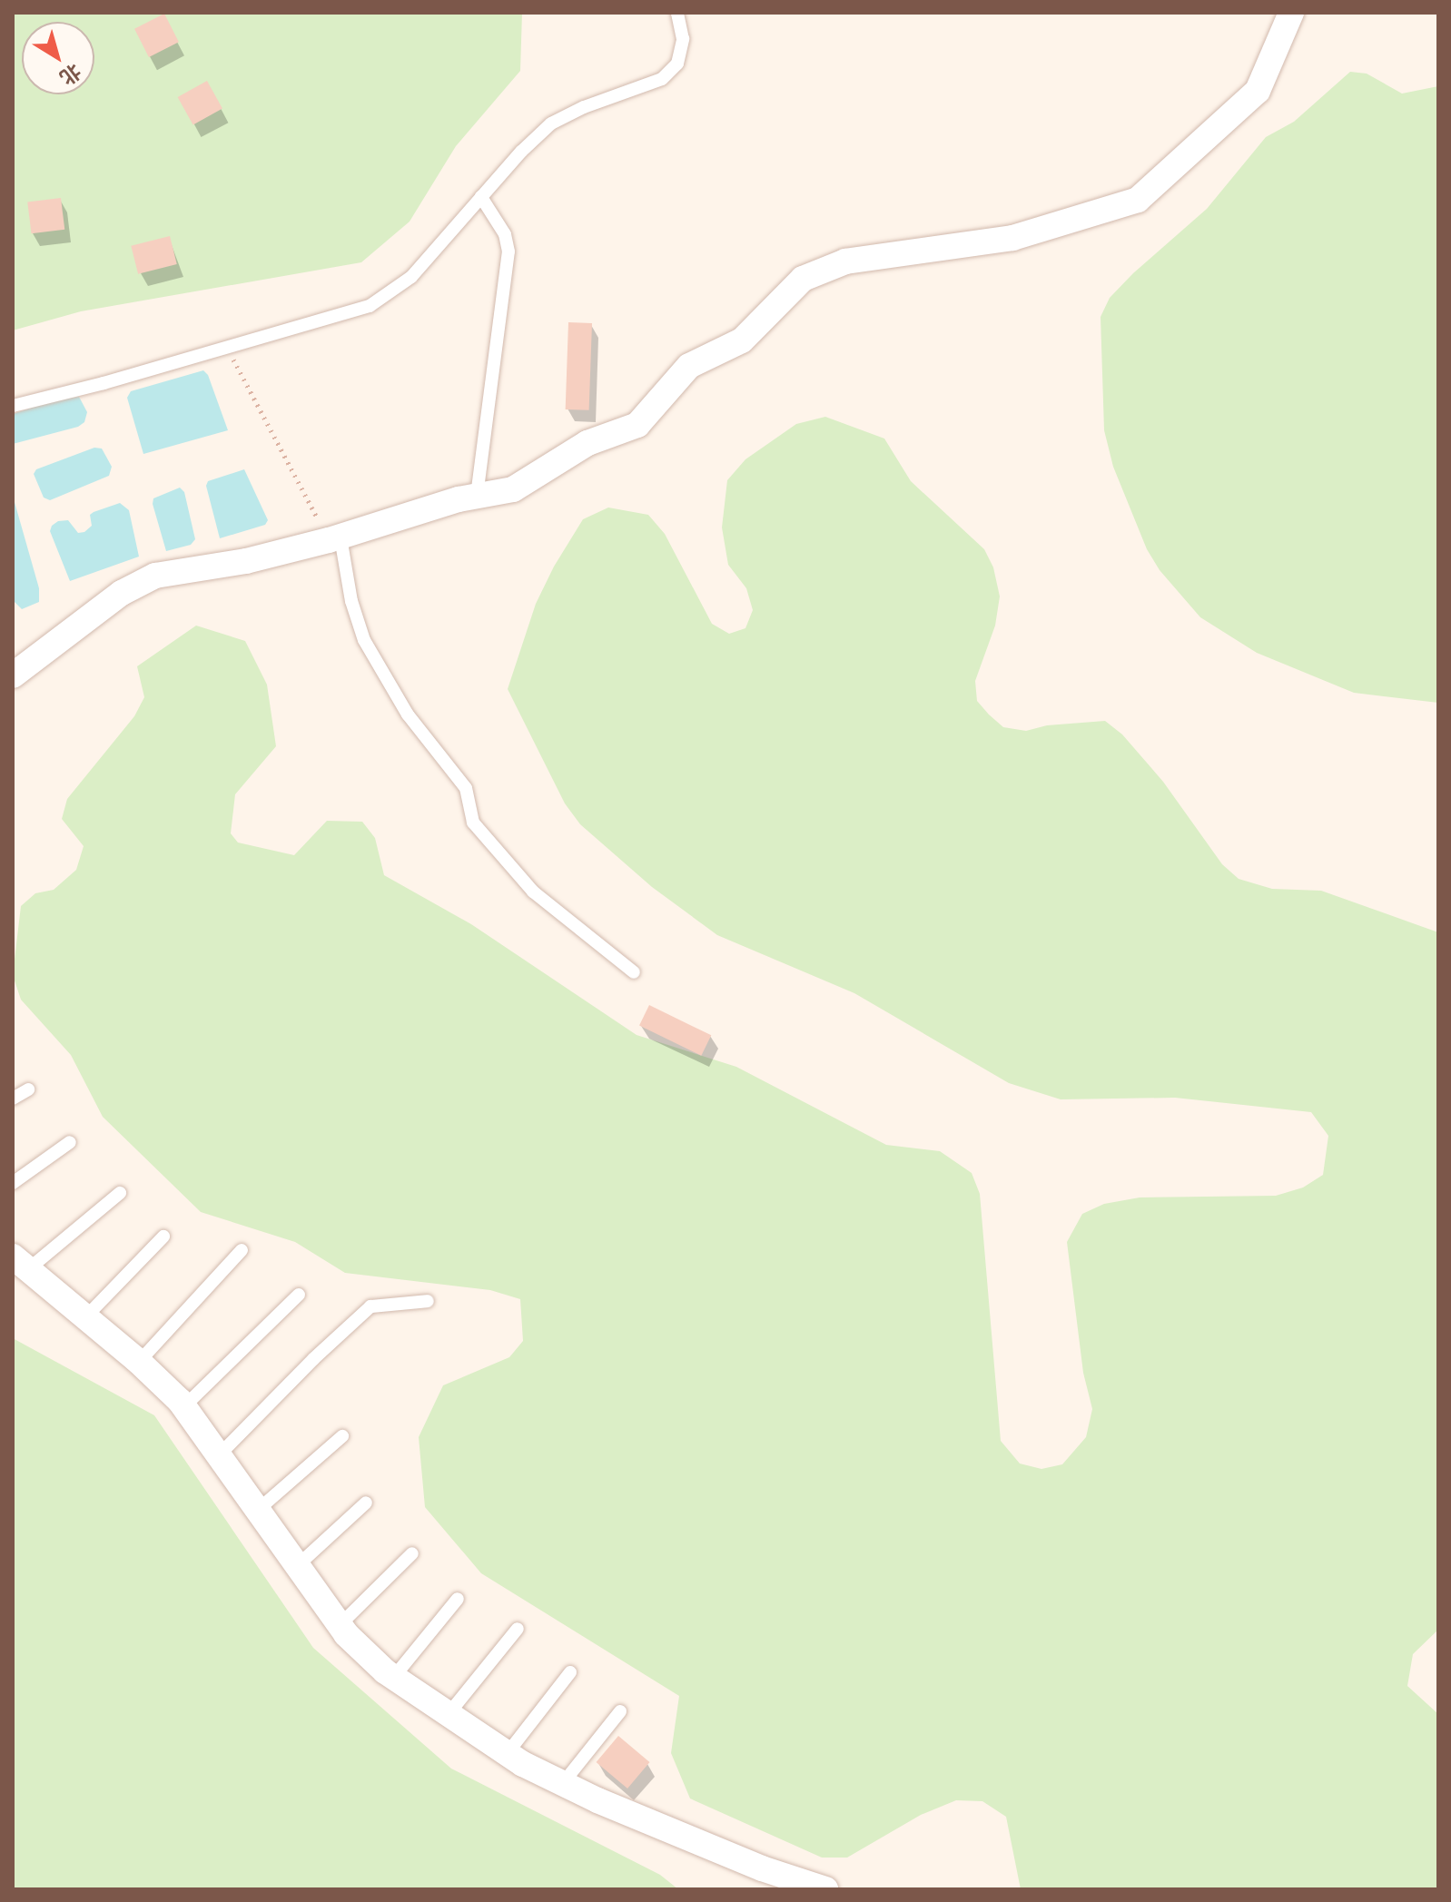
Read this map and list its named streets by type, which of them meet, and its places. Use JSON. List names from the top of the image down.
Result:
{
  "north": "bottom right"
}
